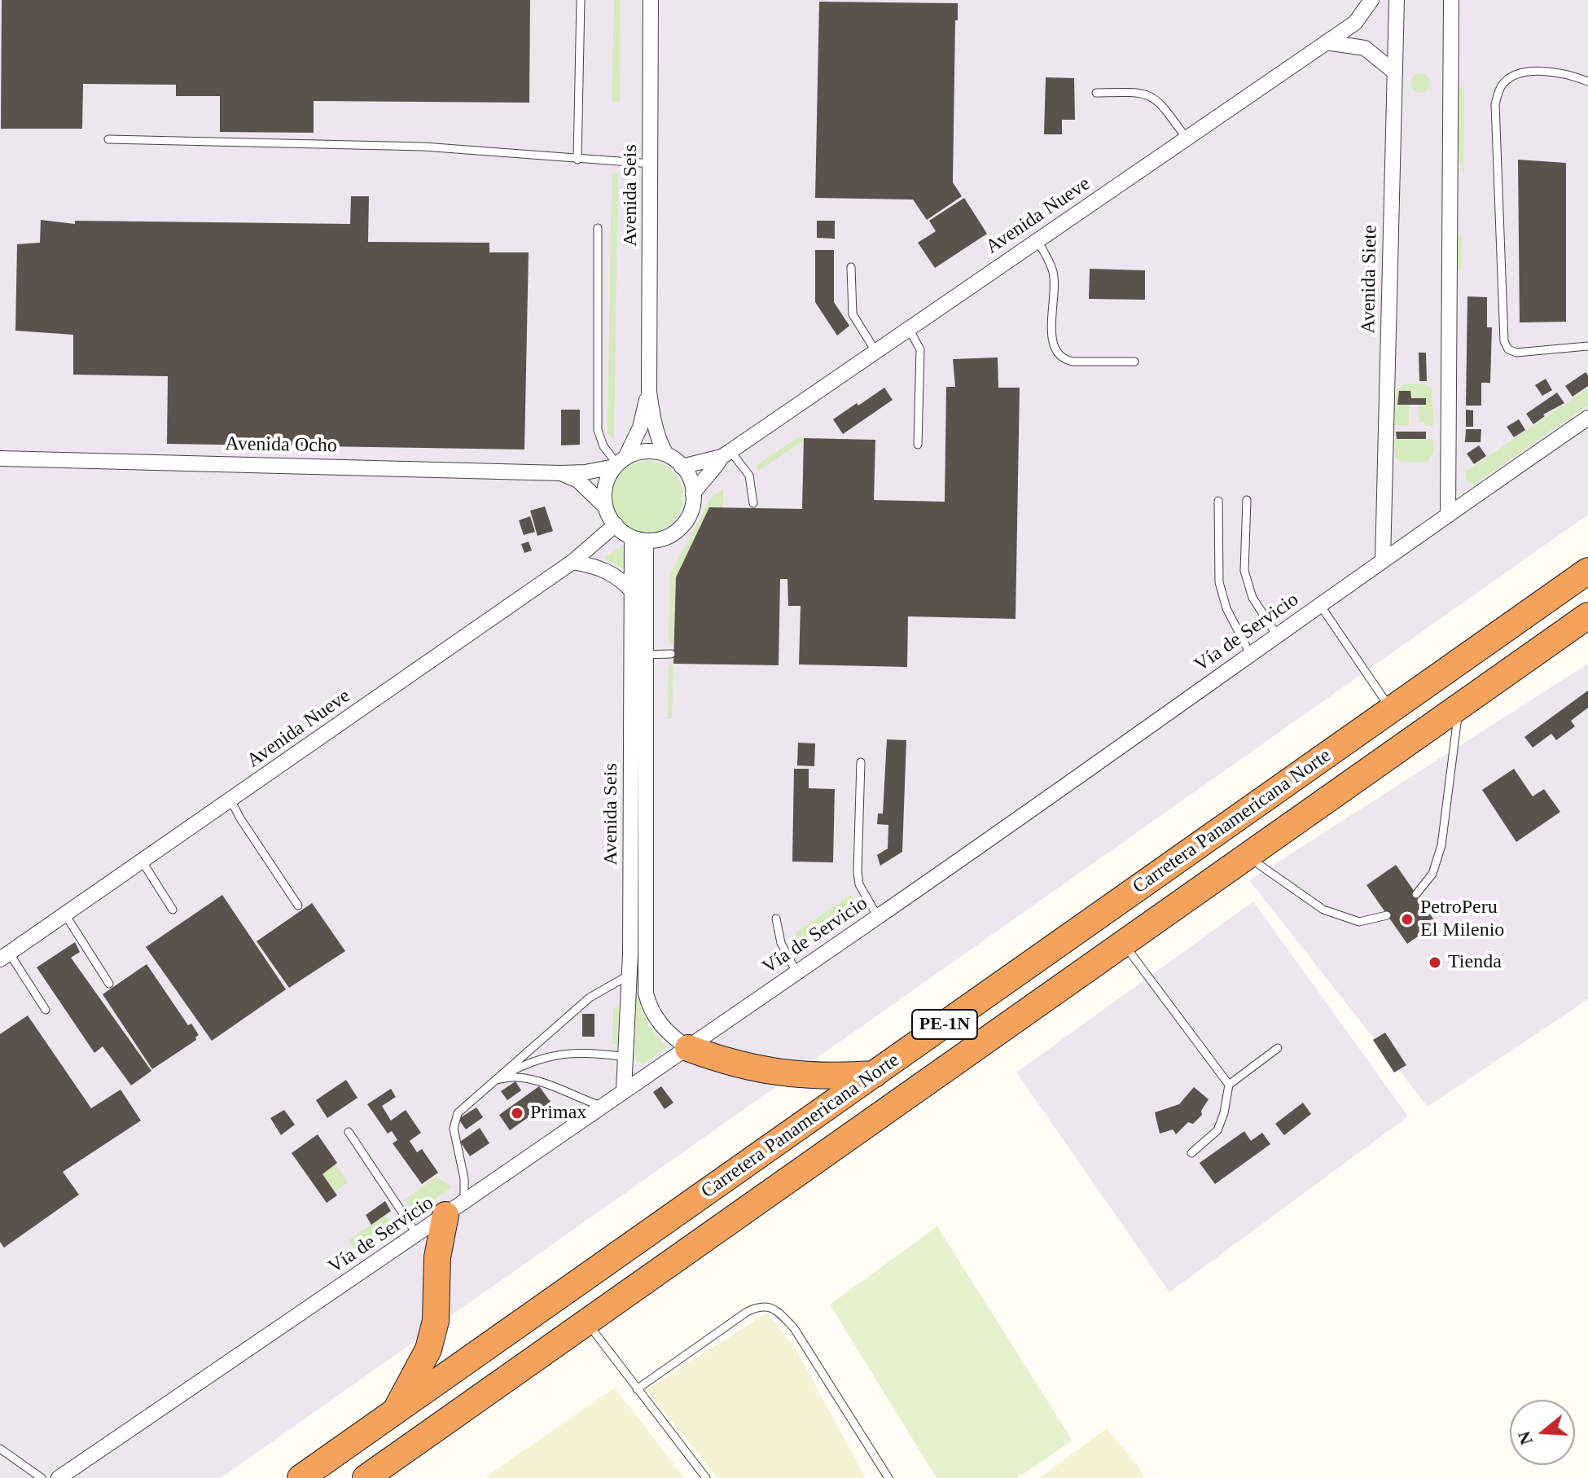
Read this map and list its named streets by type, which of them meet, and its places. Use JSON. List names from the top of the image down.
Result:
{
  "streets": {
    "highway": ["Carretera Panamericana Norte", "PE-1N"],
    "street": [
      "Avenida Seis",
      "Avenida Nueve",
      "Avenida Siete",
      "Avenida Ocho",
      "Vía de Servicio"
    ]
  },
  "crossings": [
    ["Avenida Seis", "Avenida Nueve"],
    ["Avenida Seis", "Avenida Ocho"],
    ["Avenida Seis", "Vía de Servicio"],
    ["Avenida Nueve", "Avenida Ocho"],
    ["Avenida Siete", "Vía de Servicio"]
  ],
  "places": ["PetroPeru El Milenio", "Tienda", "Primax"],
  "north": "left"
}
